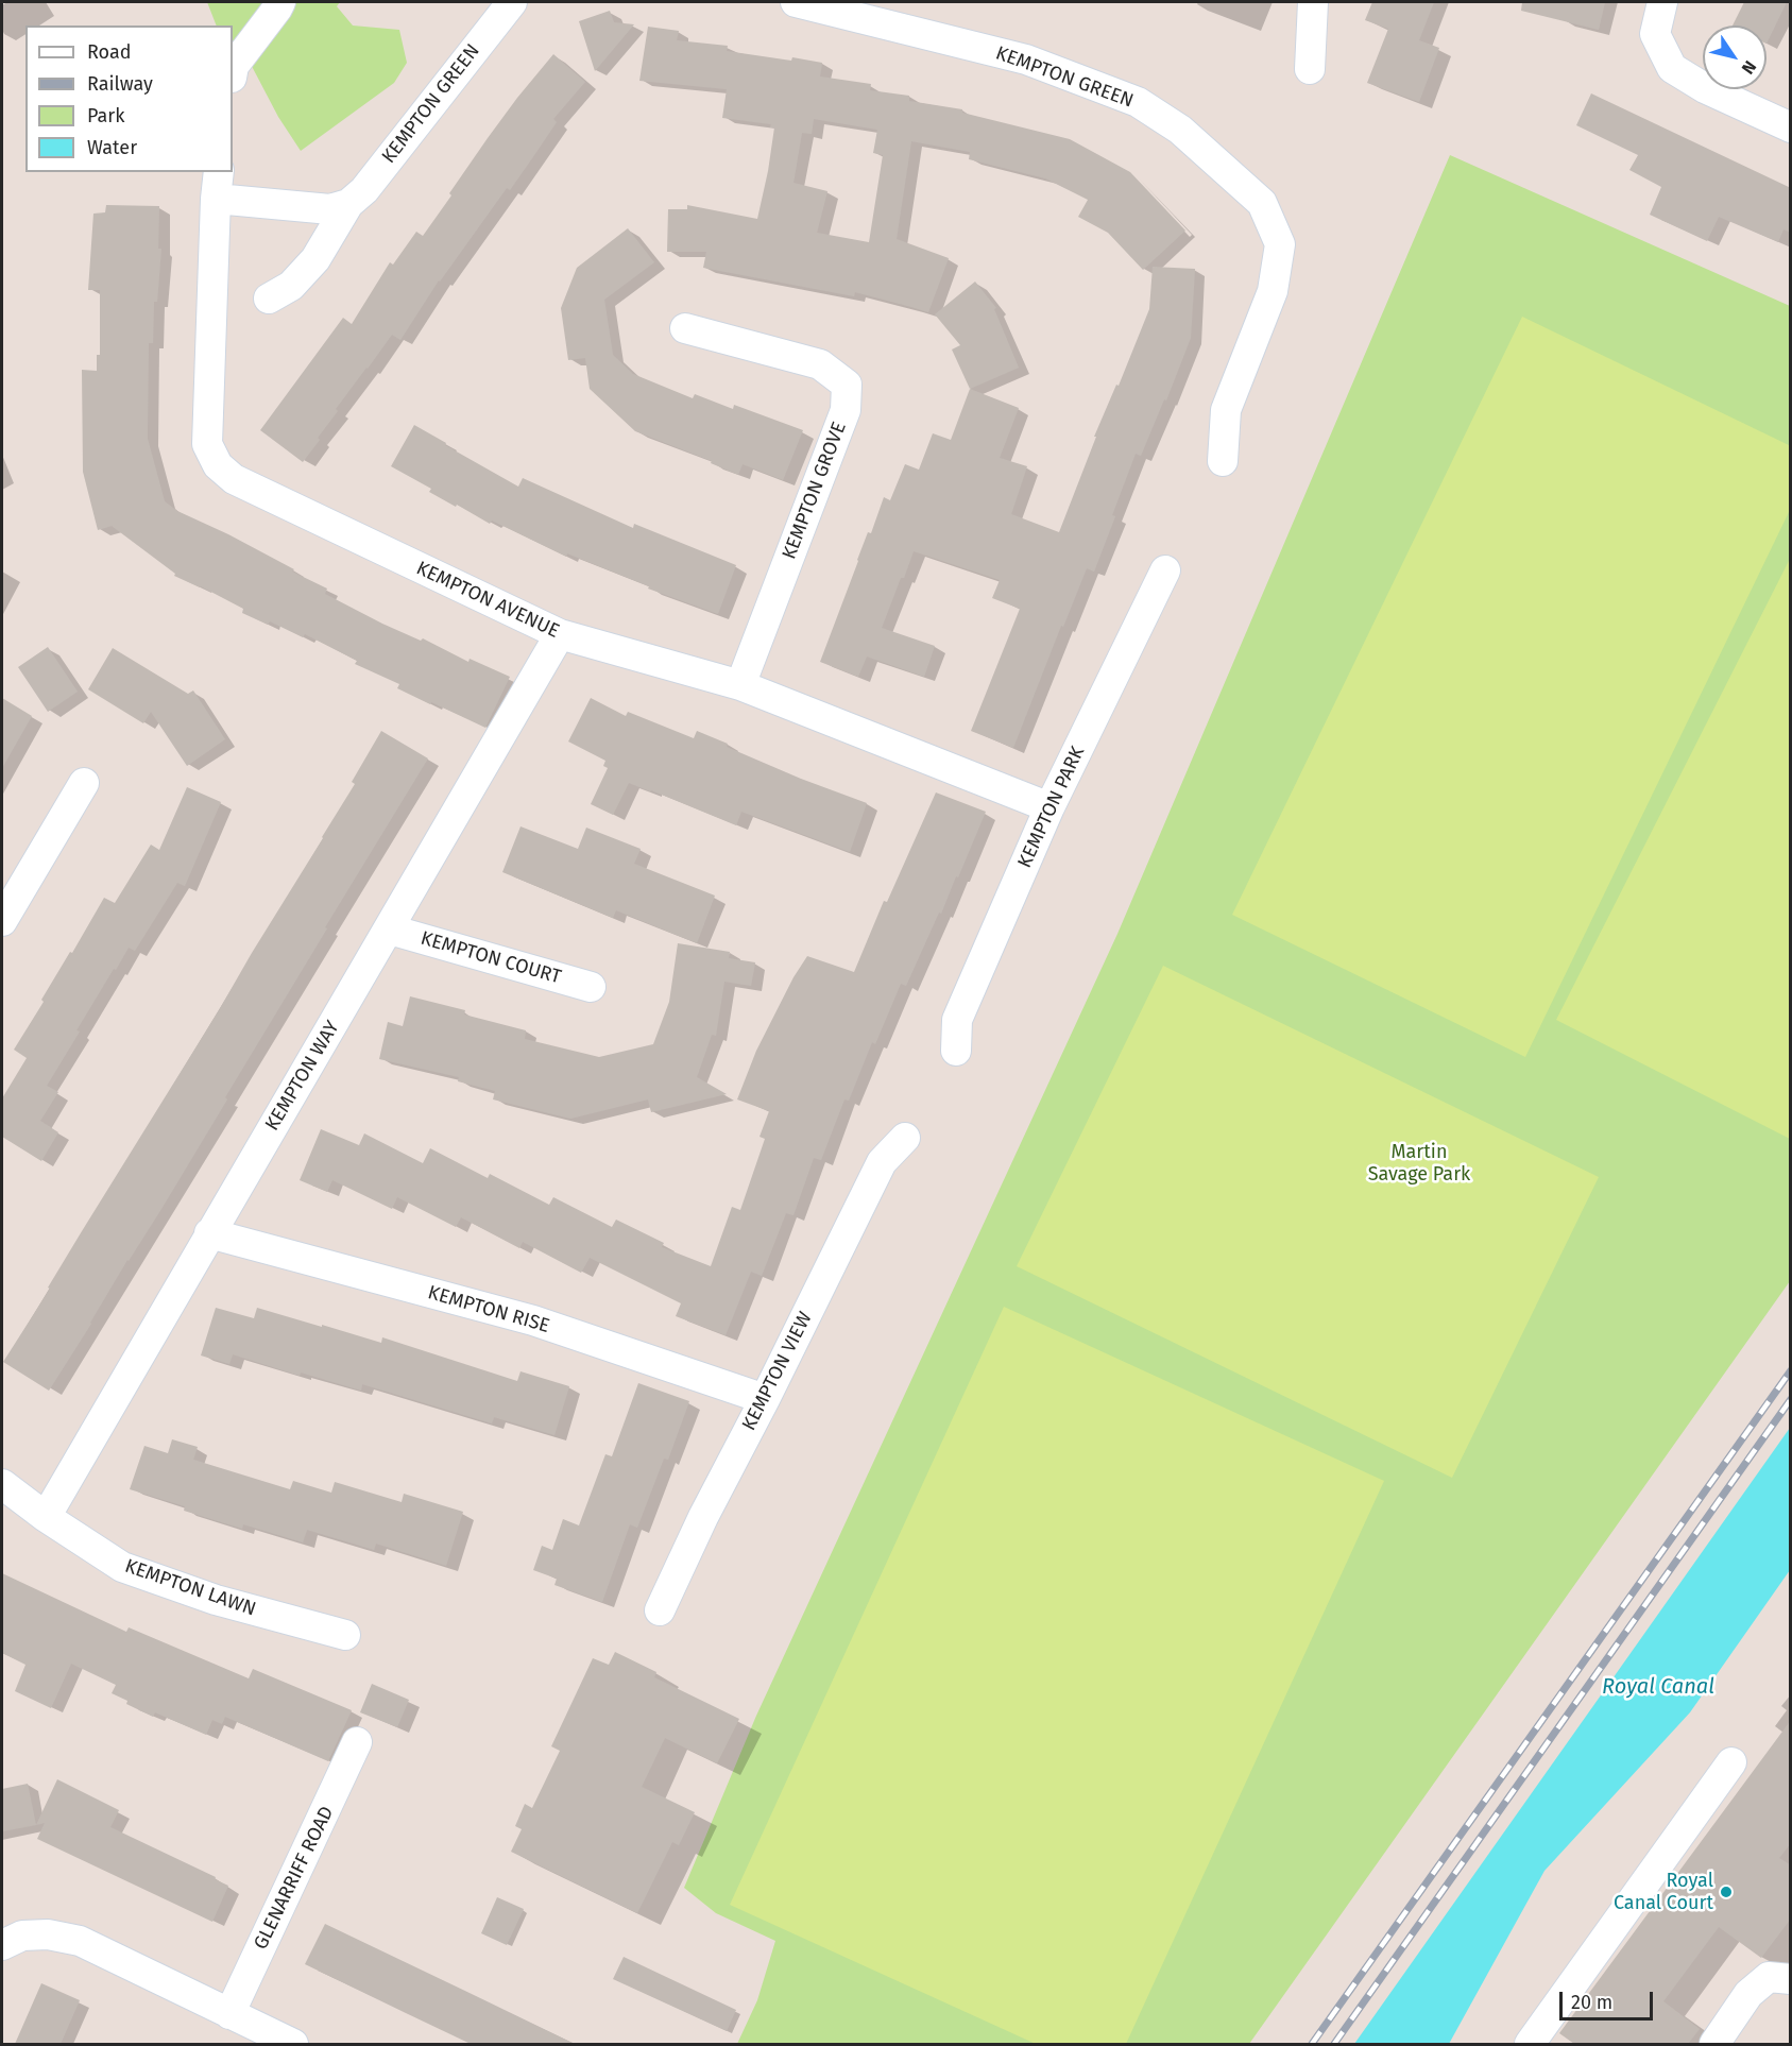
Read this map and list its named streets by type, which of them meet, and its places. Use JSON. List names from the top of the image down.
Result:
{
  "streets": {
    "street": [
      "KEMPTON GREEN",
      "KEMPTON GROVE",
      "KEMPTON AVENUE",
      "KEMPTON PARK",
      "KEMPTON COURT",
      "KEMPTON WAY",
      "KEMPTON RISE",
      "KEMPTON VIEW",
      "KEMPTON LAWN",
      "GLENARRIFF ROAD"
    ]
  },
  "crossings": [
    ["KEMPTON GROVE", "KEMPTON AVENUE"],
    ["KEMPTON AVENUE", "KEMPTON PARK"],
    ["KEMPTON AVENUE", "KEMPTON WAY"],
    ["KEMPTON COURT", "KEMPTON WAY"],
    ["KEMPTON WAY", "KEMPTON RISE"],
    ["KEMPTON WAY", "KEMPTON LAWN"],
    ["KEMPTON RISE", "KEMPTON VIEW"]
  ],
  "water": ["Royal Canal"],
  "parks": ["Martin Savage Park"],
  "places": ["Royal Canal Court"],
  "legend": [
    "Road",
    "Railway",
    "Park",
    "Water"
  ],
  "scale_bar": "20 m",
  "north": "bottom right"
}
